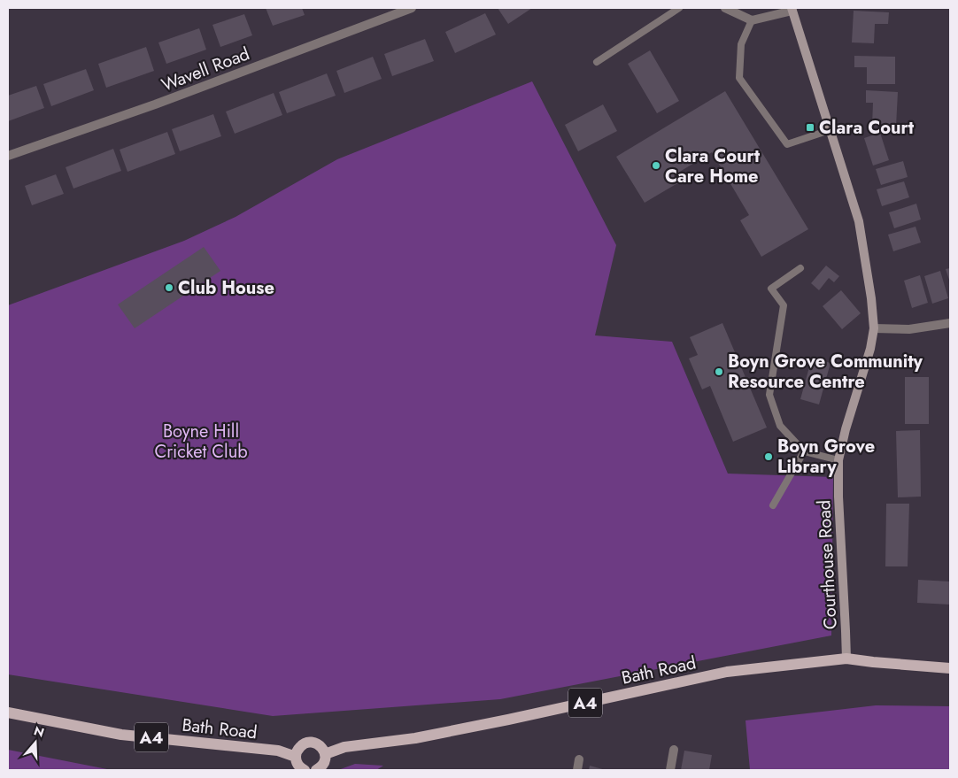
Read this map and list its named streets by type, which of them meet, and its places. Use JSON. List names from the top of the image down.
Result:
{
  "streets": {
    "main road": ["Bath Road", "A4"],
    "street": ["Wavell Road", "Courthouse Road"]
  },
  "crossings": [
    ["Courthouse Road", "Bath Road"]
  ],
  "parks": ["Boyne Hill Cricket Club"],
  "places": {
    "transit": ["Clara Court"],
    "other": [
      "Clara Court Care Home",
      "Club House",
      "Boyn Grove Community Resource Centre",
      "Boyn Grove Library"
    ]
  },
  "north": "top"
}
